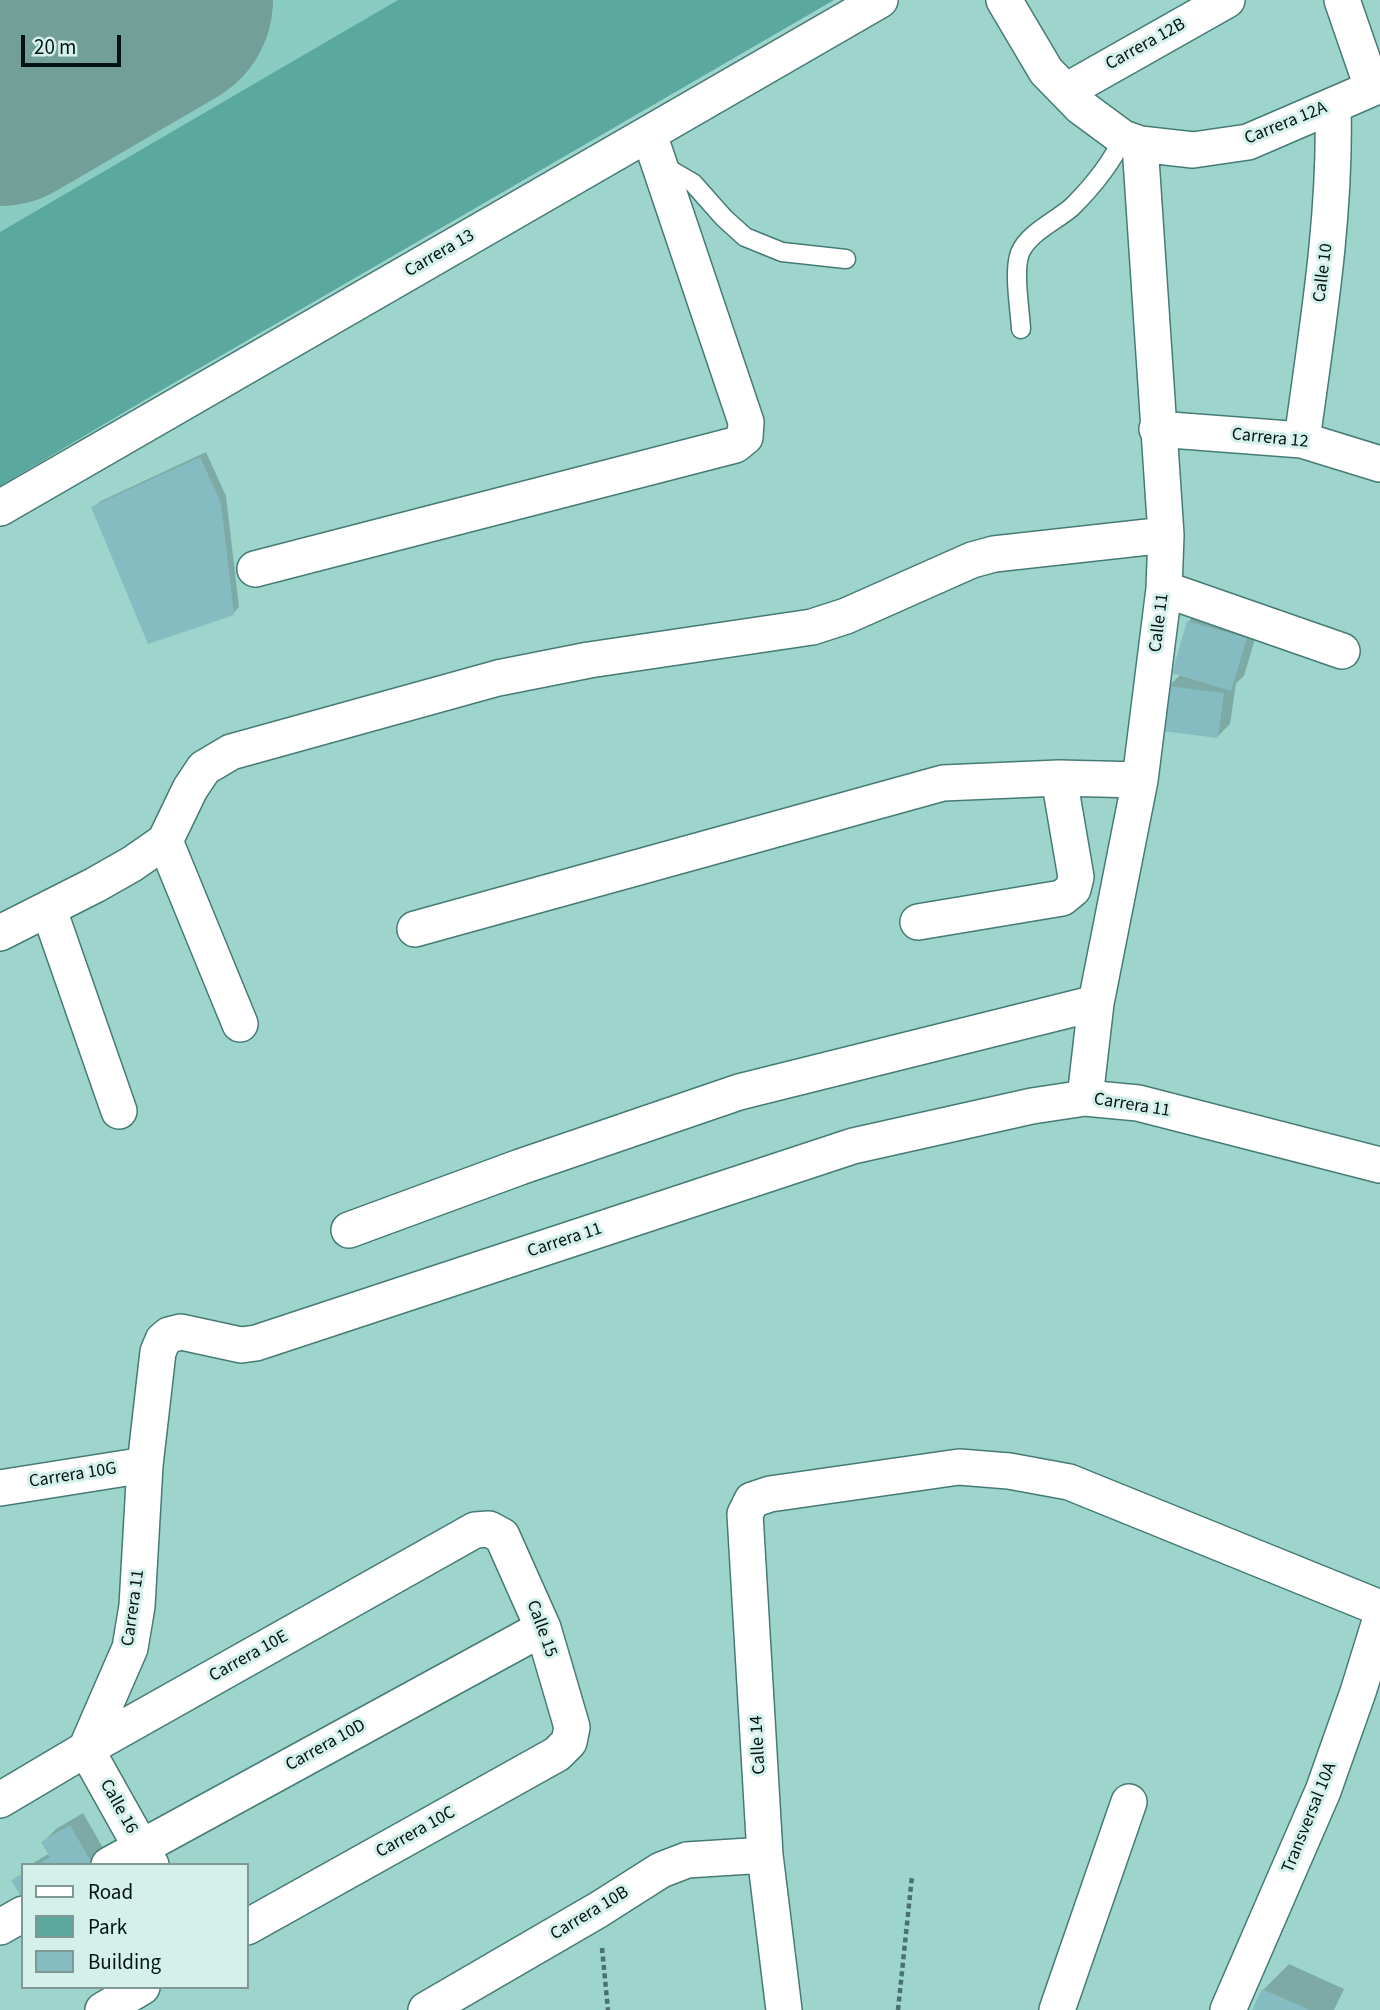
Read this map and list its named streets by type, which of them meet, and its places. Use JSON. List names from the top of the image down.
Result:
{
  "streets": {
    "street": [
      "Carrera 12B",
      "Carrera 12A",
      "Carrera 13",
      "Calle 10",
      "Carrera 12",
      "Calle 11",
      "Carrera 11",
      "Carrera 10G",
      "Calle 15",
      "Carrera 10E",
      "Calle 14",
      "Carrera 10D",
      "Calle 16",
      "Transversal 10A",
      "Carrera 10C",
      "Carrera 10B"
    ]
  },
  "crossings": [
    ["Carrera 12B", "Carrera 12A"],
    ["Carrera 12A", "Calle 10"],
    ["Carrera 12A", "Calle 11"],
    ["Calle 10", "Carrera 12"],
    ["Carrera 12", "Calle 11"],
    ["Calle 11", "Carrera 11"],
    ["Carrera 11", "Carrera 10G"],
    ["Carrera 11", "Carrera 10E"],
    ["Carrera 11", "Calle 16"],
    ["Calle 15", "Carrera 10E"],
    ["Calle 15", "Carrera 10D"],
    ["Calle 15", "Carrera 10C"],
    ["Carrera 10E", "Calle 16"],
    ["Calle 14", "Carrera 10B"],
    ["Carrera 10D", "Calle 16"]
  ],
  "legend": ["Road", "Park", "Building"],
  "scale_bar": "20 m"
}
